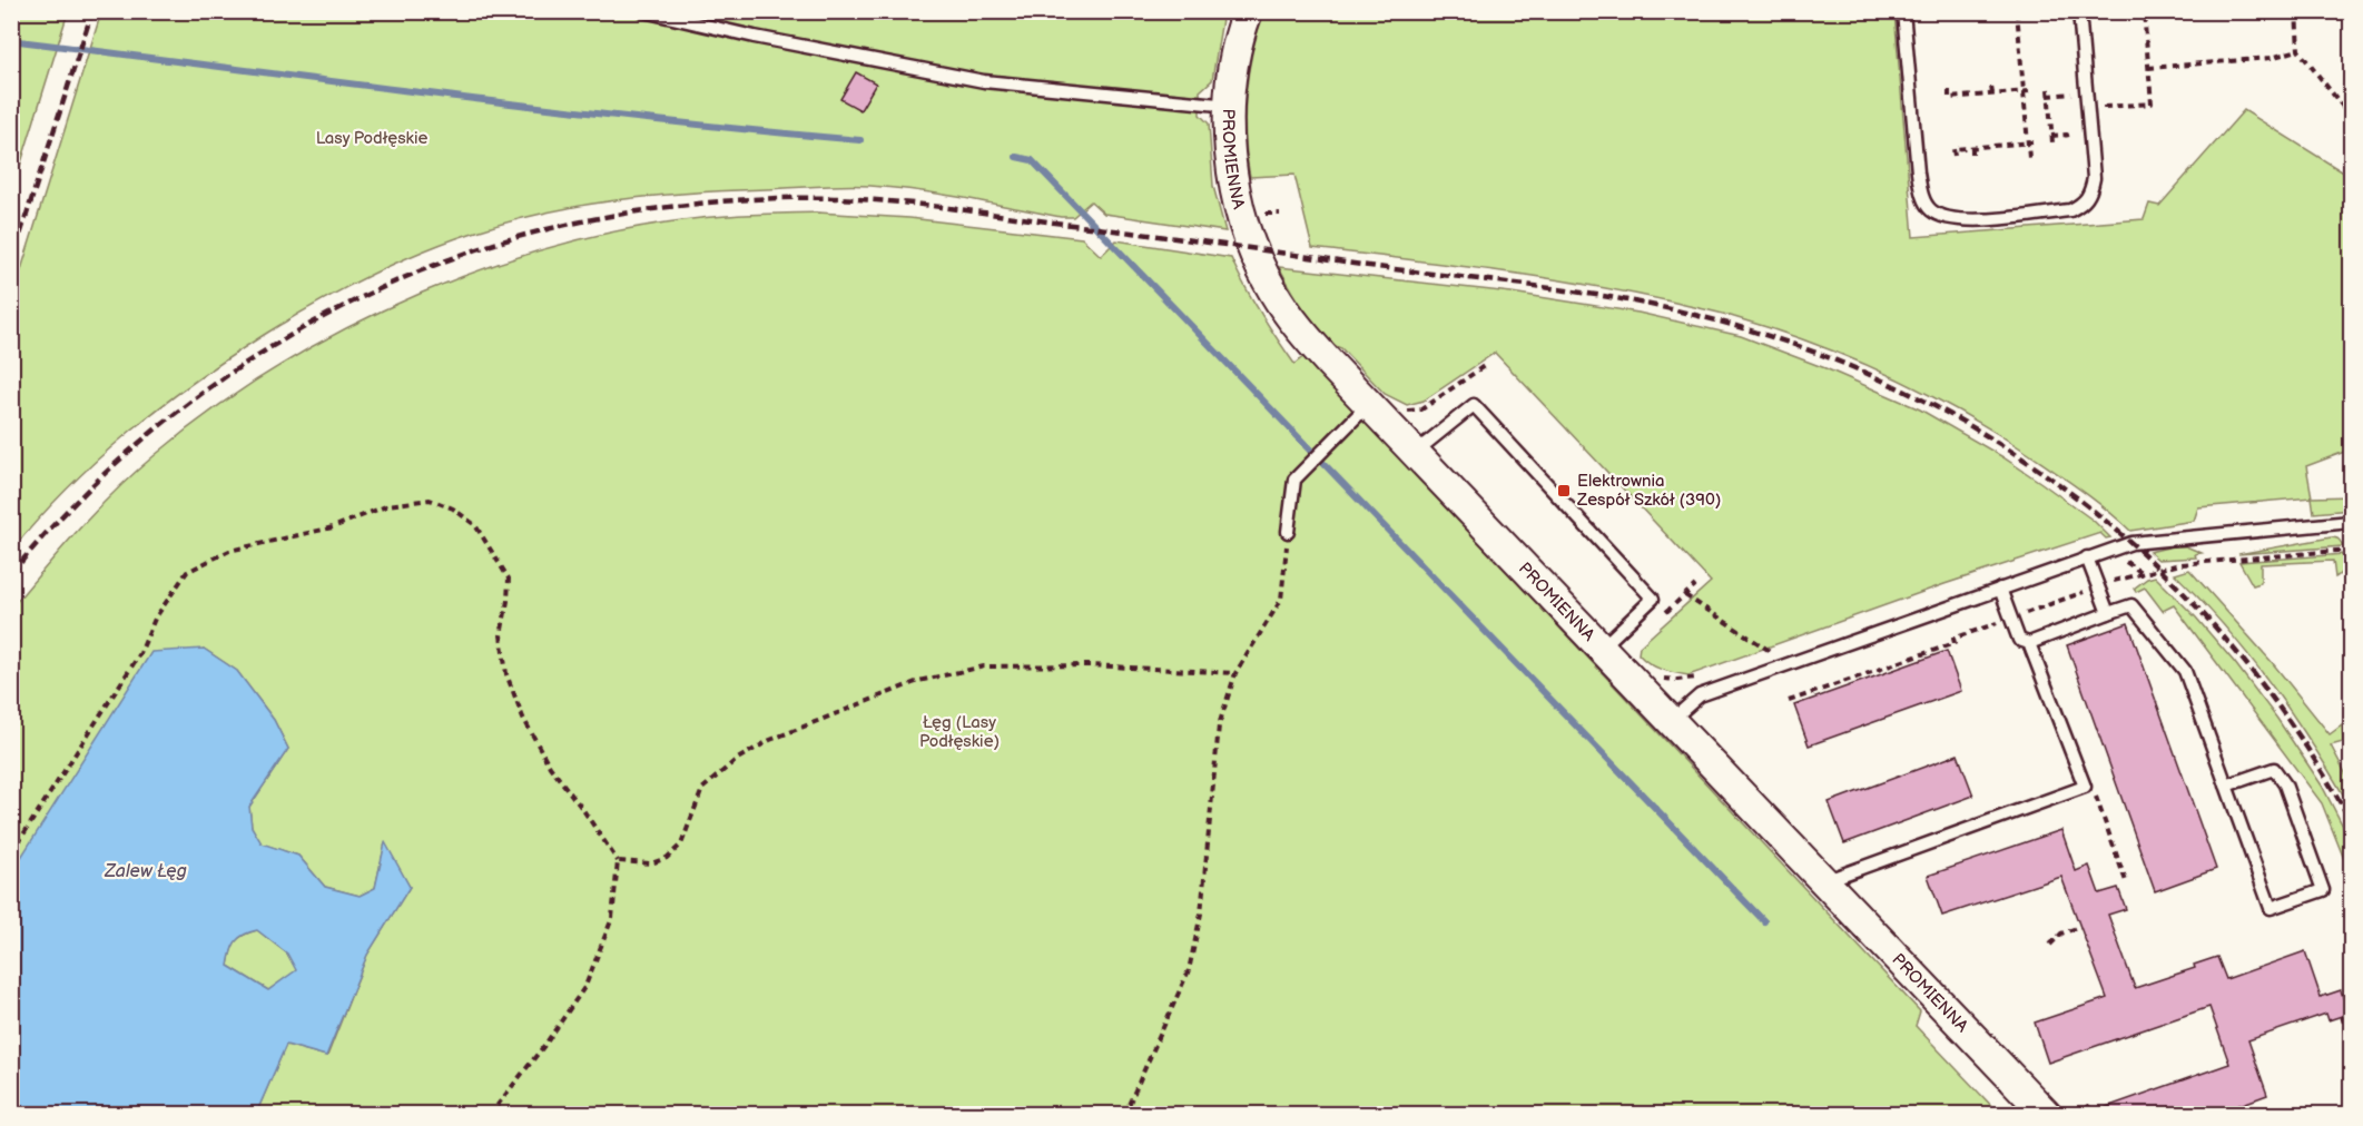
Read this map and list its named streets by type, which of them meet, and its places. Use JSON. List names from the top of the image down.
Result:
{
  "streets": {
    "street": ["PROMIENNA"]
  },
  "water": ["Zalew Łęg"],
  "parks": ["Lasy Podłęskie", "Łęg (Lasy Podłęskie)"],
  "places": {
    "transit": ["Elektrownia Zespół Szkół (390)"]
  }
}
